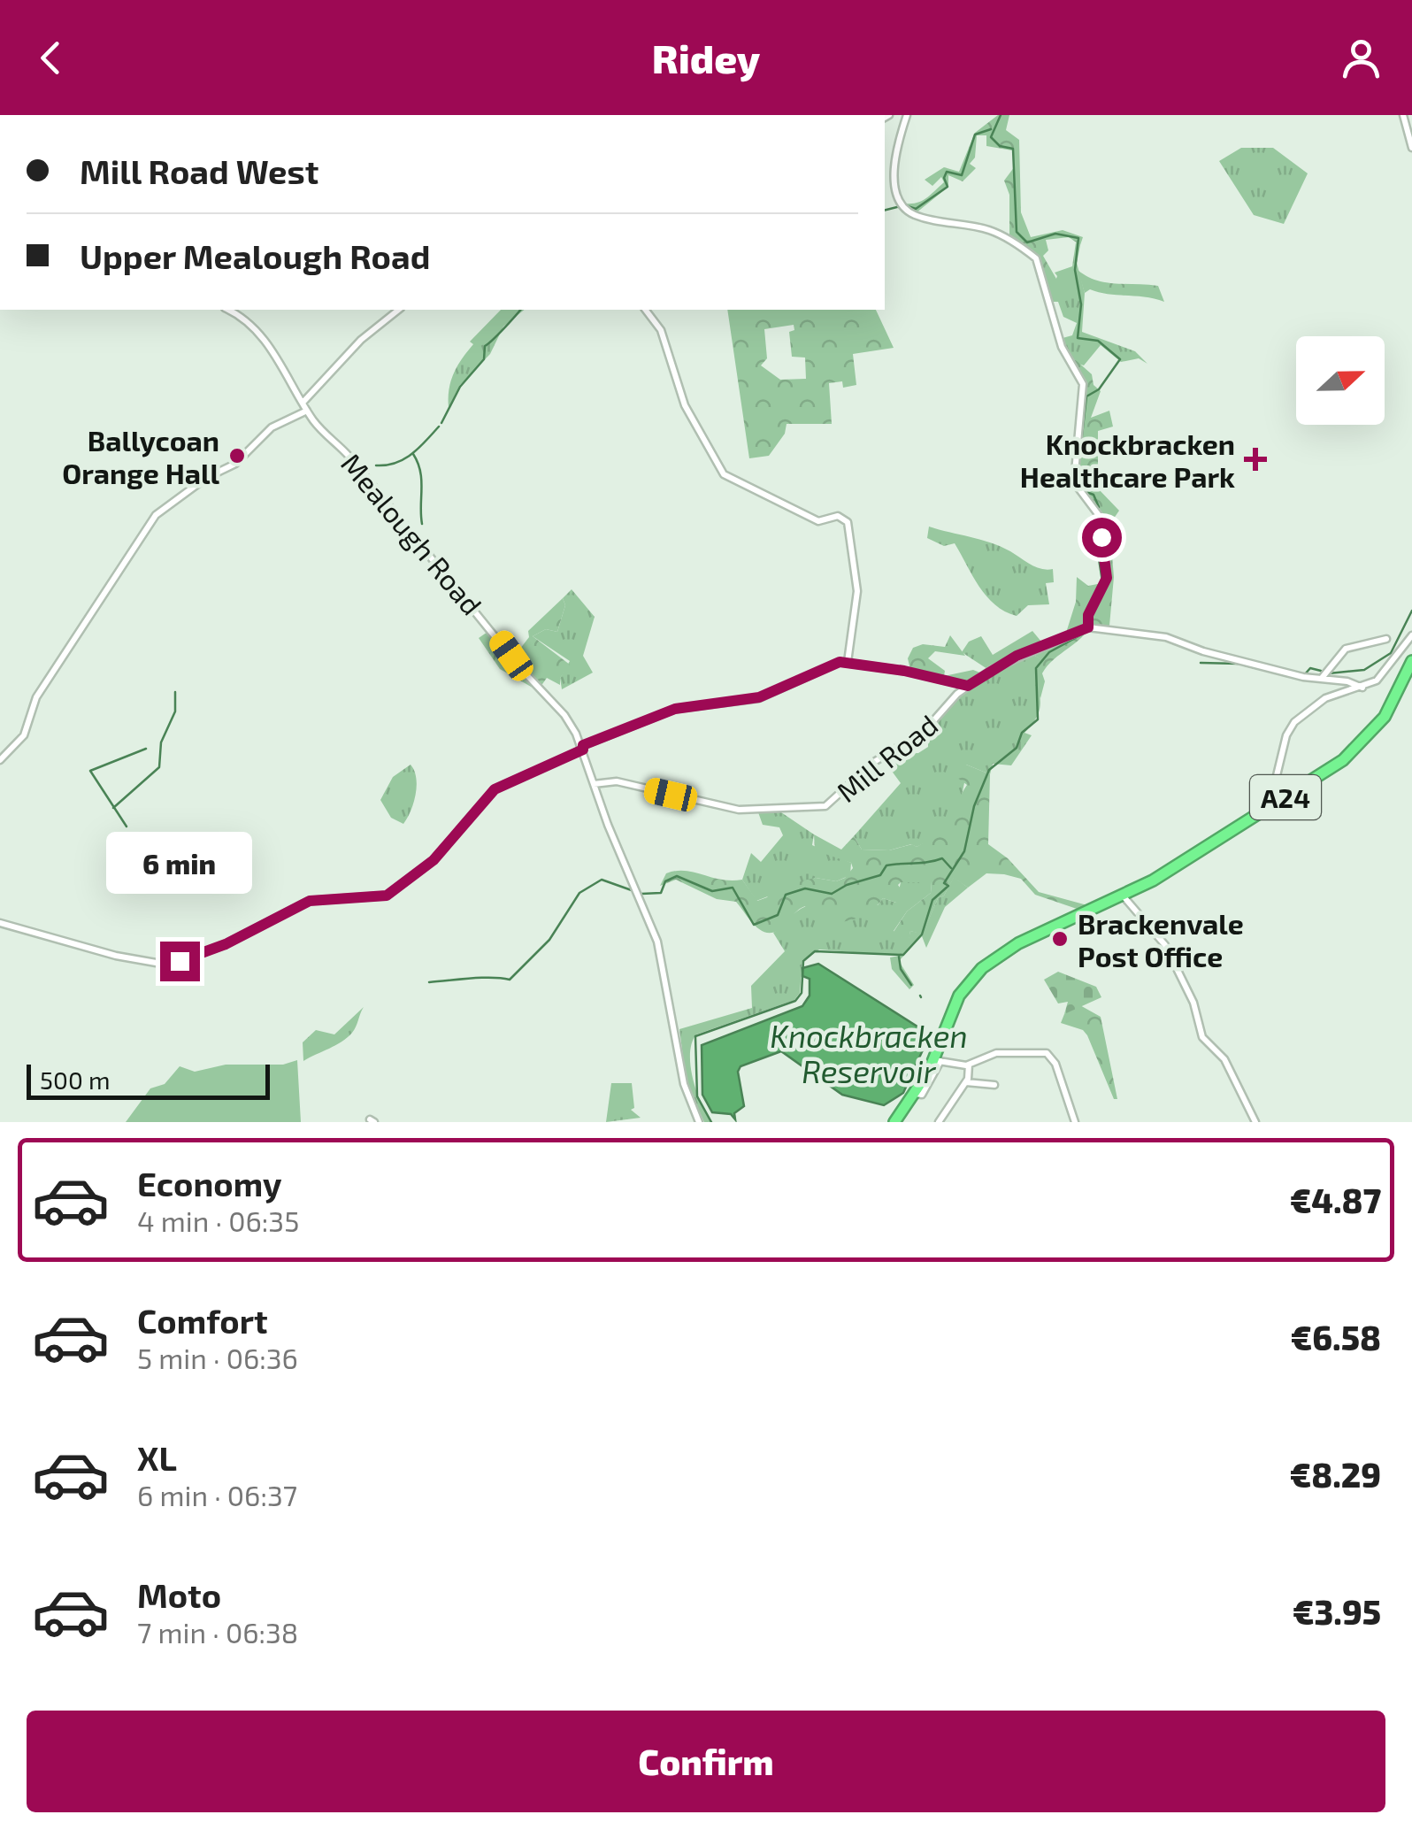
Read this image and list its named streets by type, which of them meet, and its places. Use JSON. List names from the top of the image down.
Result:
{
  "streets": {
    "highway": ["A24"],
    "street": ["Mealough Road", "Mill Road"]
  },
  "crossings": [
    ["Mealough Road", "Mill Road"]
  ],
  "water": ["Knockbracken Reservoir"],
  "places": {
    "other": ["Ballycoan Orange Hall", "Brackenvale Post Office"],
    "health": ["Knockbracken Healthcare Park"]
  },
  "scale_bar": "500 m",
  "north": "right",
  "page": {
    "header": "Ridey",
    "banner": ["Mill Road West", "Upper Mealough Road"],
    "bubble": "6 min",
    "scale": "500 m",
    "list": [
      {
        "name": "Economy",
        "note": "4 min · 06:35",
        "value": "€4.87"
      },
      {
        "name": "Comfort",
        "note": "5 min · 06:36",
        "value": "€6.58"
      },
      {
        "name": "XL",
        "note": "6 min · 06:37",
        "value": "€8.29"
      },
      {
        "name": "Moto",
        "note": "7 min · 06:38",
        "value": "€3.95"
      }
    ],
    "buttons": "Confirm"
  }
}
